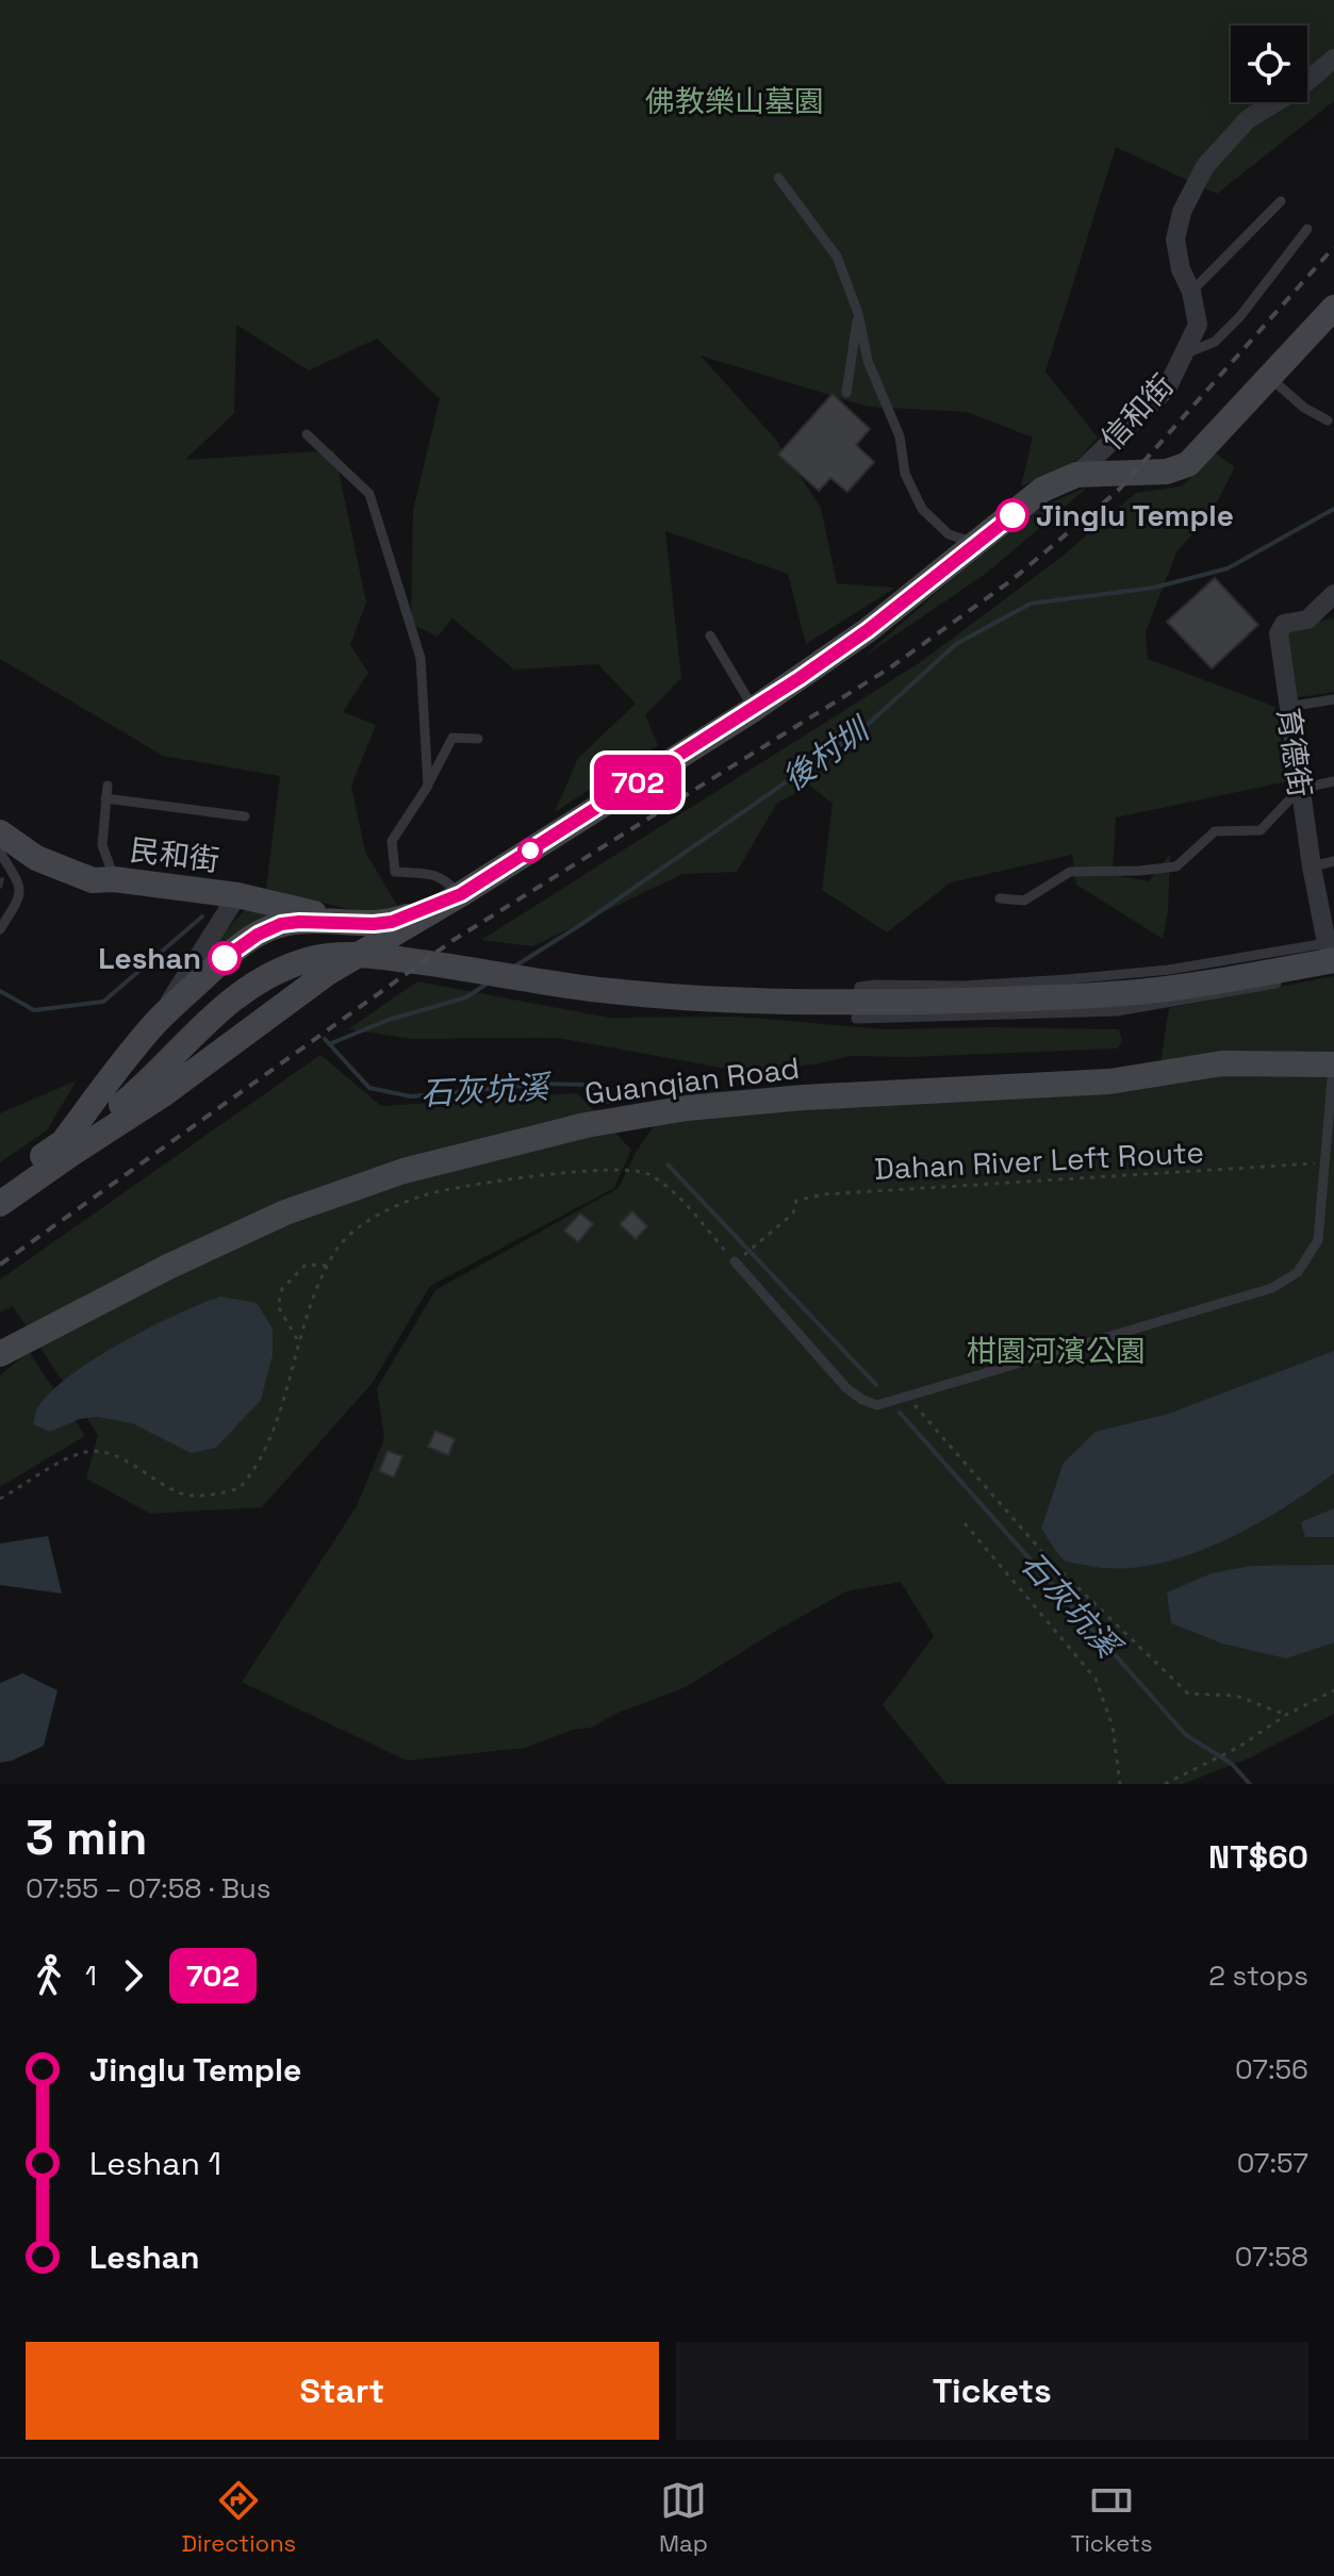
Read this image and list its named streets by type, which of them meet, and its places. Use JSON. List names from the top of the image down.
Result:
{
  "streets": {
    "street": [
      "信和街",
      "育德街",
      "民和街",
      "Guanqian Road"
    ],
    "path": ["Dahan River Left Route"]
  },
  "water": ["後村圳", "石灰坑溪"],
  "parks": ["佛教樂山墓園", "柑園河濱公園"],
  "places": ["Jinglu Temple", "Leshan"],
  "lines": ["bus line 702"],
  "page": {
    "on_map": "702",
    "heading": ["3 min", "07:55 – 07:58 · Bus", "NT$60"],
    "legs": ["1", "702", "2 stops"],
    "list": [
      {
        "name": "Jinglu Temple",
        "value": "07:56"
      },
      {
        "name": "Leshan 1",
        "value": "07:57"
      },
      {
        "name": "Leshan",
        "value": "07:58"
      }
    ],
    "buttons": ["Start", "Tickets"],
    "tabs": ["Directions", "Map", "Tickets"]
  }
}
